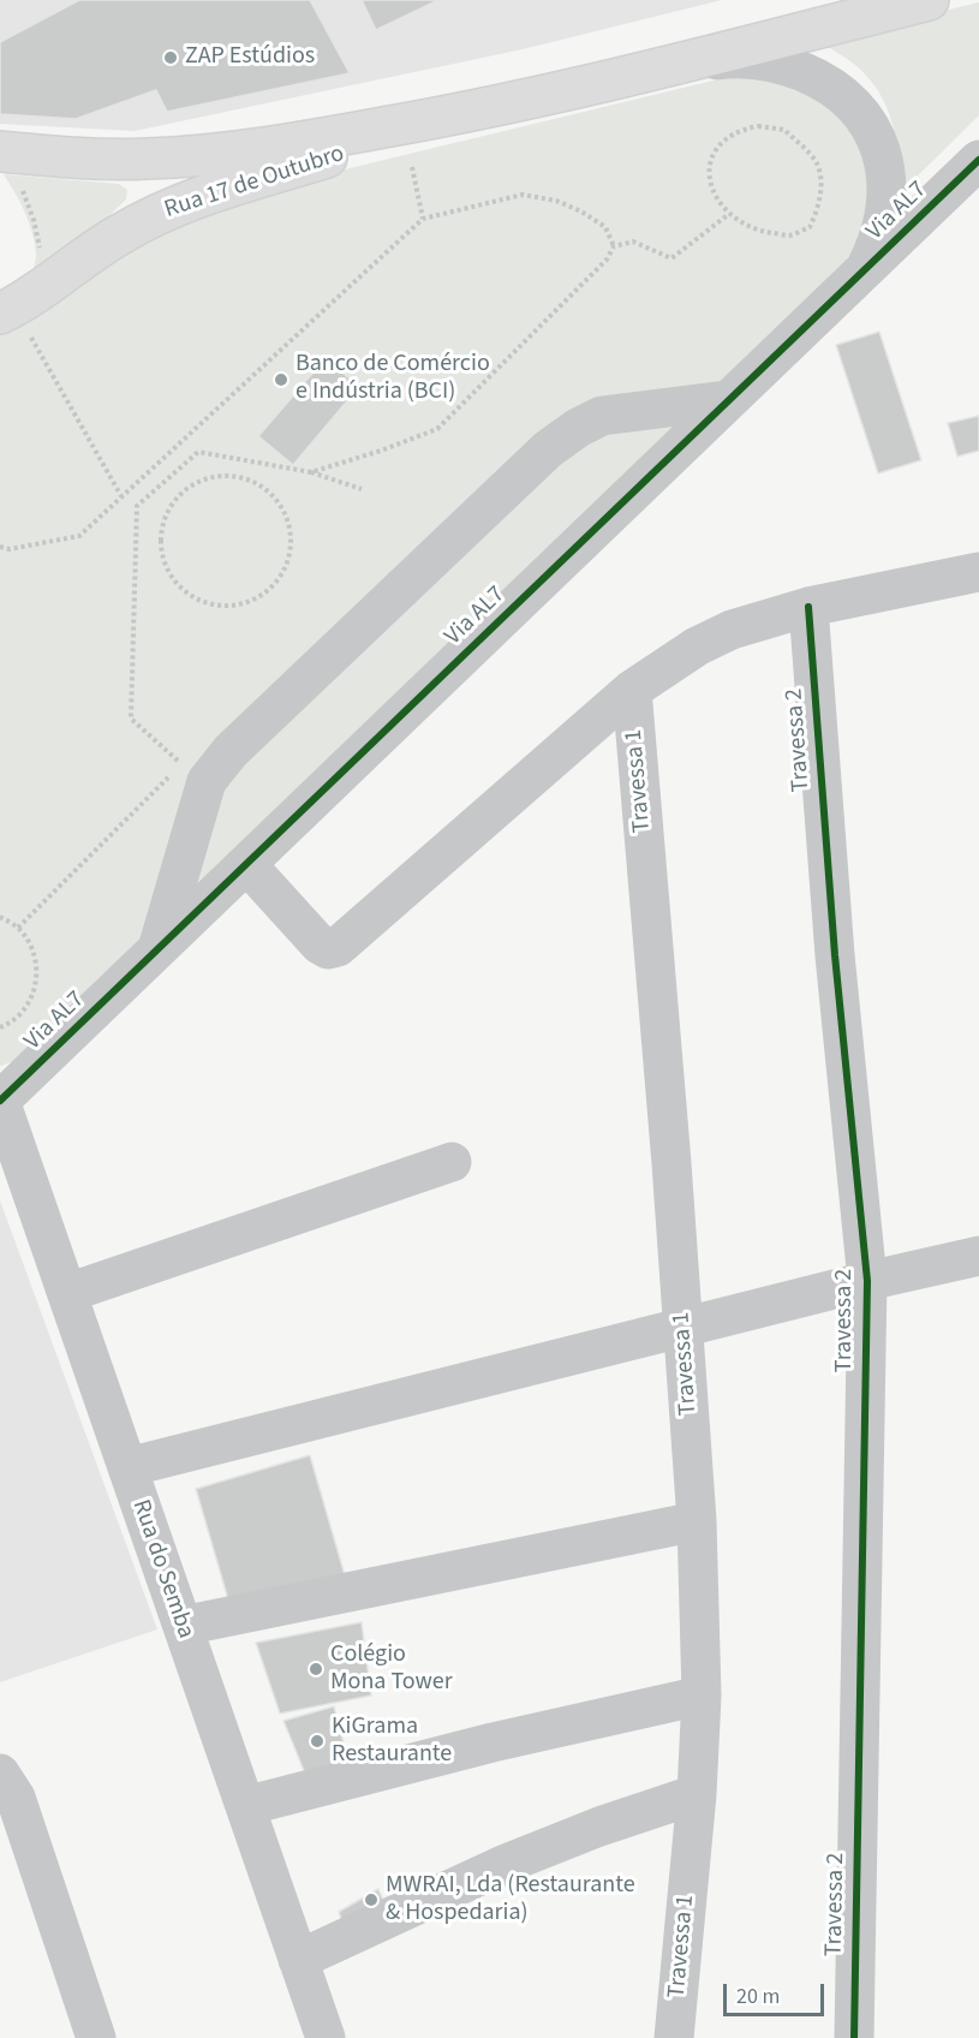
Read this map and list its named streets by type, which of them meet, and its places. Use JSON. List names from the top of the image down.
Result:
{
  "streets": {
    "main road": ["Rua 17 de Outubro"],
    "street": [
      "Via AL7",
      "Travessa 2",
      "Travessa 1",
      "Rua do Semba"
    ]
  },
  "crossings": [
    ["Via AL7", "Rua do Semba"]
  ],
  "places": [
    "ZAP Estúdios",
    "Banco de Comércio e Indústria (BCI)",
    "Colégio Mona Tower",
    "KiGrama Restaurante",
    "MWRAI, Lda (Restaurante & Hospedaria)"
  ],
  "scale_bar": "20 m"
}
